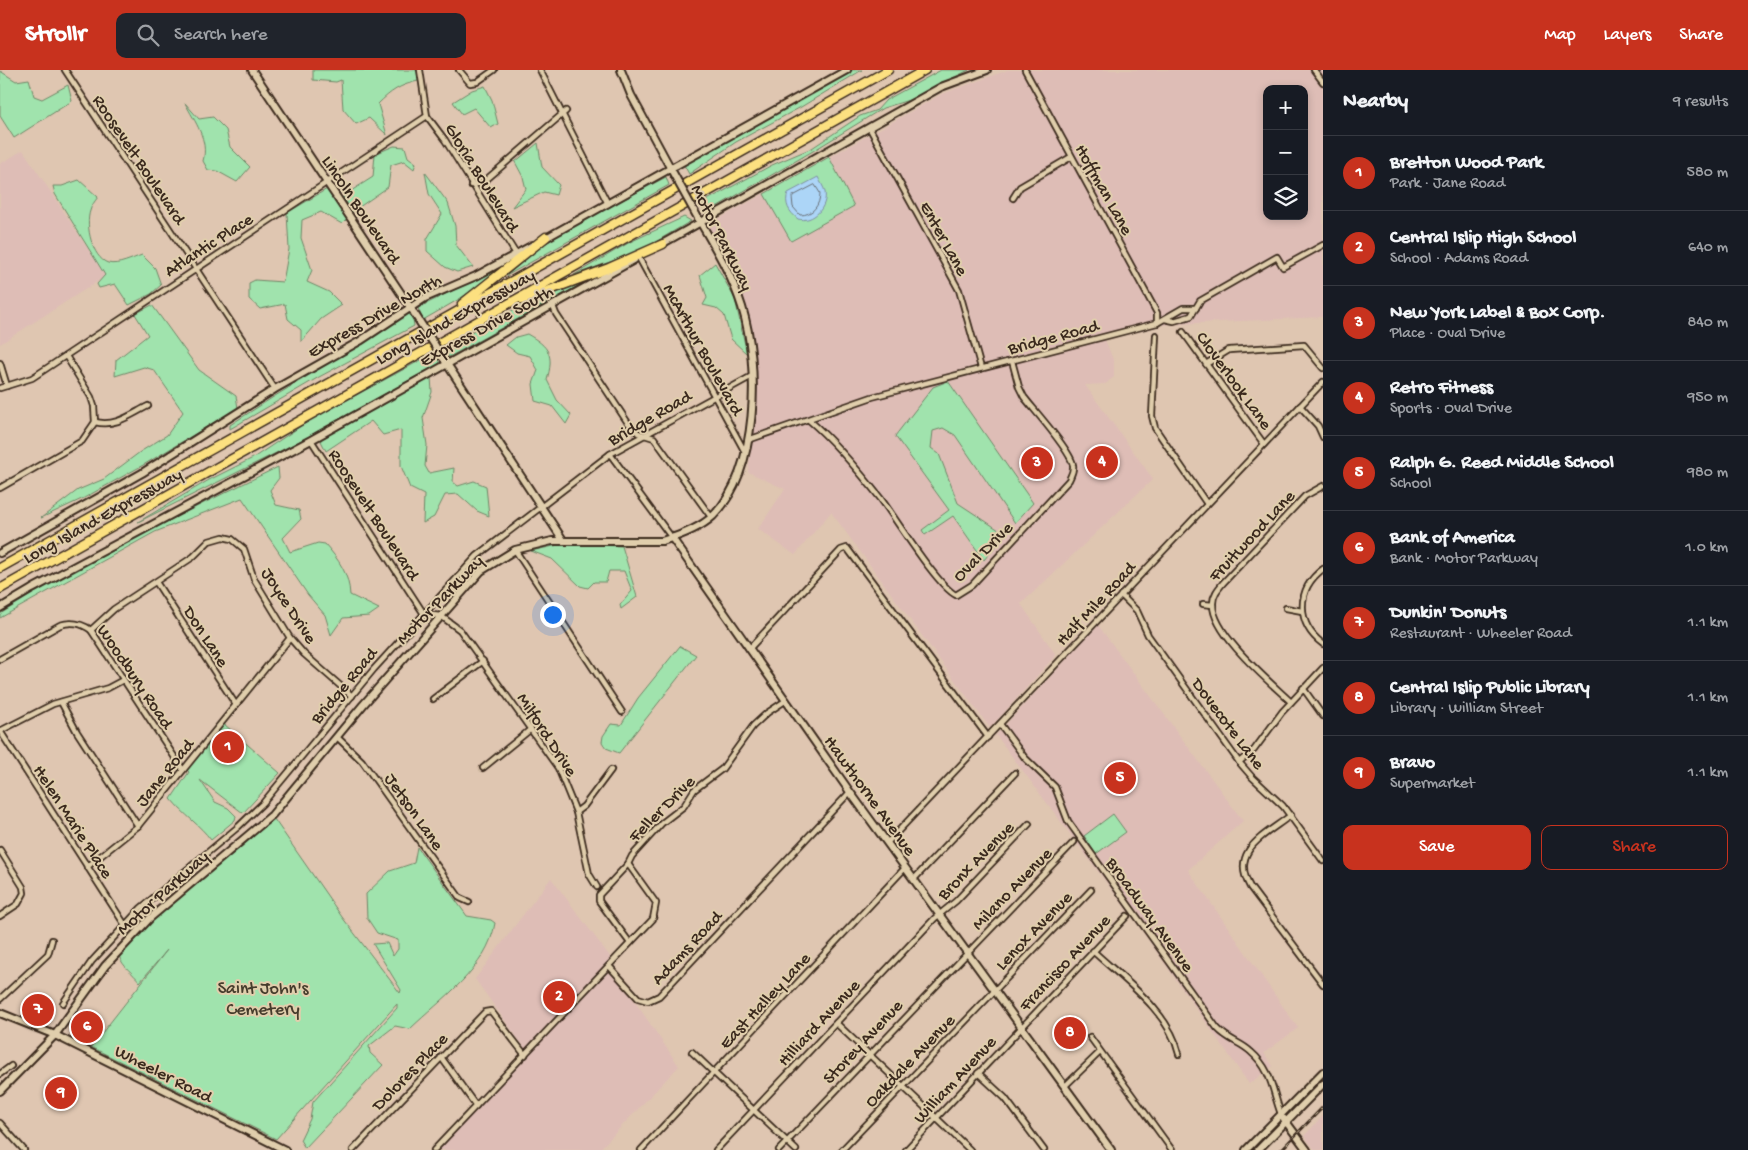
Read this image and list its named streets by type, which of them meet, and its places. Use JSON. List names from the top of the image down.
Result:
{
  "streets": {
    "highway": ["Long Island Expressway"],
    "main road": [
      "Lincoln Boulevard",
      "Motor Parkway",
      "Express Drive North",
      "Express Drive South",
      "Hawthorne Avenue",
      "Wheeler Road"
    ],
    "street": [
      "Roosevelt Boulevard",
      "Gloria Boulevard",
      "Hoffman Lane",
      "Enter Lane",
      "Atlantic Place",
      "Bridge Road",
      "McArthur Boulevard",
      "Cloverlook Lane",
      "Fruitwood Lane",
      "Oval Drive",
      "Half Mile Road",
      "Joyce Drive",
      "Don Lane",
      "Woodbury Road",
      "Dovecote Lane",
      "Milford Drive",
      "Jane Road",
      "Feller Drive",
      "Jetson Lane",
      "Helen Marie Place",
      "Bronx Avenue",
      "Milano Avenue",
      "Broadway Avenue",
      "Lenox Avenue",
      "Adams Road",
      "Francisco Avenue",
      "East Halley Lane",
      "Hilliard Avenue",
      "Storey Avenue",
      "Oakdale Avenue",
      "Dolores Place",
      "William Avenue"
    ]
  },
  "crossings": [
    ["Roosevelt Boulevard", "Atlantic Place"],
    ["Roosevelt Boulevard", "Express Drive North"],
    ["Roosevelt Boulevard", "Express Drive South"],
    ["Roosevelt Boulevard", "Bridge Road"],
    ["Gloria Boulevard", "Atlantic Place"],
    ["Gloria Boulevard", "Express Drive North"],
    ["Hoffman Lane", "Bridge Road"],
    ["Lincoln Boulevard", "Motor Parkway"],
    ["Lincoln Boulevard", "Atlantic Place"],
    ["Lincoln Boulevard", "Express Drive North"],
    ["Lincoln Boulevard", "Express Drive South"],
    ["Lincoln Boulevard", "Bridge Road"],
    ["Motor Parkway", "Express Drive North"],
    ["Motor Parkway", "Express Drive South"],
    ["Motor Parkway", "Bridge Road"],
    ["Motor Parkway", "McArthur Boulevard"],
    ["Motor Parkway", "Milford Drive"],
    ["Motor Parkway", "Hawthorne Avenue"],
    ["Motor Parkway", "Jetson Lane"],
    ["Motor Parkway", "Wheeler Road"],
    ["Enter Lane", "Express Drive South"],
    ["Enter Lane", "Bridge Road"],
    ["Express Drive South", "McArthur Boulevard"],
    ["Bridge Road", "McArthur Boulevard"],
    ["Bridge Road", "Oval Drive"],
    ["Bridge Road", "Joyce Drive"],
    ["Bridge Road", "Hawthorne Avenue"],
    ["Bridge Road", "Helen Marie Place"],
    ["Cloverlook Lane", "Half Mile Road"],
    ["Half Mile Road", "Dovecote Lane"],
    ["Half Mile Road", "Hawthorne Avenue"],
    ["Half Mile Road", "Broadway Avenue"],
    ["Joyce Drive", "Don Lane"],
    ["Joyce Drive", "Woodbury Road"],
    ["Joyce Drive", "Jane Road"],
    ["Don Lane", "Jane Road"],
    ["Woodbury Road", "Jane Road"],
    ["Jane Road", "Helen Marie Place"],
    ["Hawthorne Avenue", "Feller Drive"],
    ["Hawthorne Avenue", "Bronx Avenue"],
    ["Hawthorne Avenue", "Milano Avenue"],
    ["Hawthorne Avenue", "Lenox Avenue"],
    ["Hawthorne Avenue", "Adams Road"],
    ["Hawthorne Avenue", "Francisco Avenue"],
    ["Hawthorne Avenue", "East Halley Lane"],
    ["Hawthorne Avenue", "Hilliard Avenue"],
    ["Hawthorne Avenue", "Storey Avenue"],
    ["Hawthorne Avenue", "Oakdale Avenue"],
    ["Hawthorne Avenue", "William Avenue"],
    ["Bronx Avenue", "Hilliard Avenue"],
    ["Milano Avenue", "Storey Avenue"],
    ["Lenox Avenue", "Oakdale Avenue"],
    ["Francisco Avenue", "William Avenue"]
  ],
  "parks": ["Saint John's Cemetery"],
  "page": {
    "header": "Strollr",
    "search": "Search here",
    "nav": ["Map", "Layers", "Share"],
    "heading": ["Nearby", "9 results"],
    "map_buttons": ["+", "−"],
    "list": [
      {
        "mark": "1",
        "name": "Bretton Wood Park",
        "note": "Park · Jane Road",
        "value": "580 m"
      },
      {
        "mark": "2",
        "name": "Central Islip High School",
        "note": "School · Adams Road",
        "value": "640 m"
      },
      {
        "mark": "3",
        "name": "New York Label & Box Corp.",
        "note": "Place · Oval Drive",
        "value": "840 m"
      },
      {
        "mark": "4",
        "name": "Retro Fitness",
        "note": "Sports · Oval Drive",
        "value": "950 m"
      },
      {
        "mark": "5",
        "name": "Ralph G. Reed Middle School",
        "note": "School",
        "value": "980 m"
      },
      {
        "mark": "6",
        "name": "Bank of America",
        "note": "Bank · Motor Parkway",
        "value": "1.0 km"
      },
      {
        "mark": "7",
        "name": "Dunkin' Donuts",
        "note": "Restaurant · Wheeler Road",
        "value": "1.1 km"
      },
      {
        "mark": "8",
        "name": "Central Islip Public Library",
        "note": "Library · William Street",
        "value": "1.1 km"
      },
      {
        "mark": "9",
        "name": "Bravo",
        "note": "Supermarket",
        "value": "1.1 km"
      }
    ],
    "pins": [
      "4",
      "3",
      "1",
      "5",
      "2",
      "7",
      "6",
      "8",
      "9"
    ],
    "buttons": ["Save", "Share"]
  }
}
